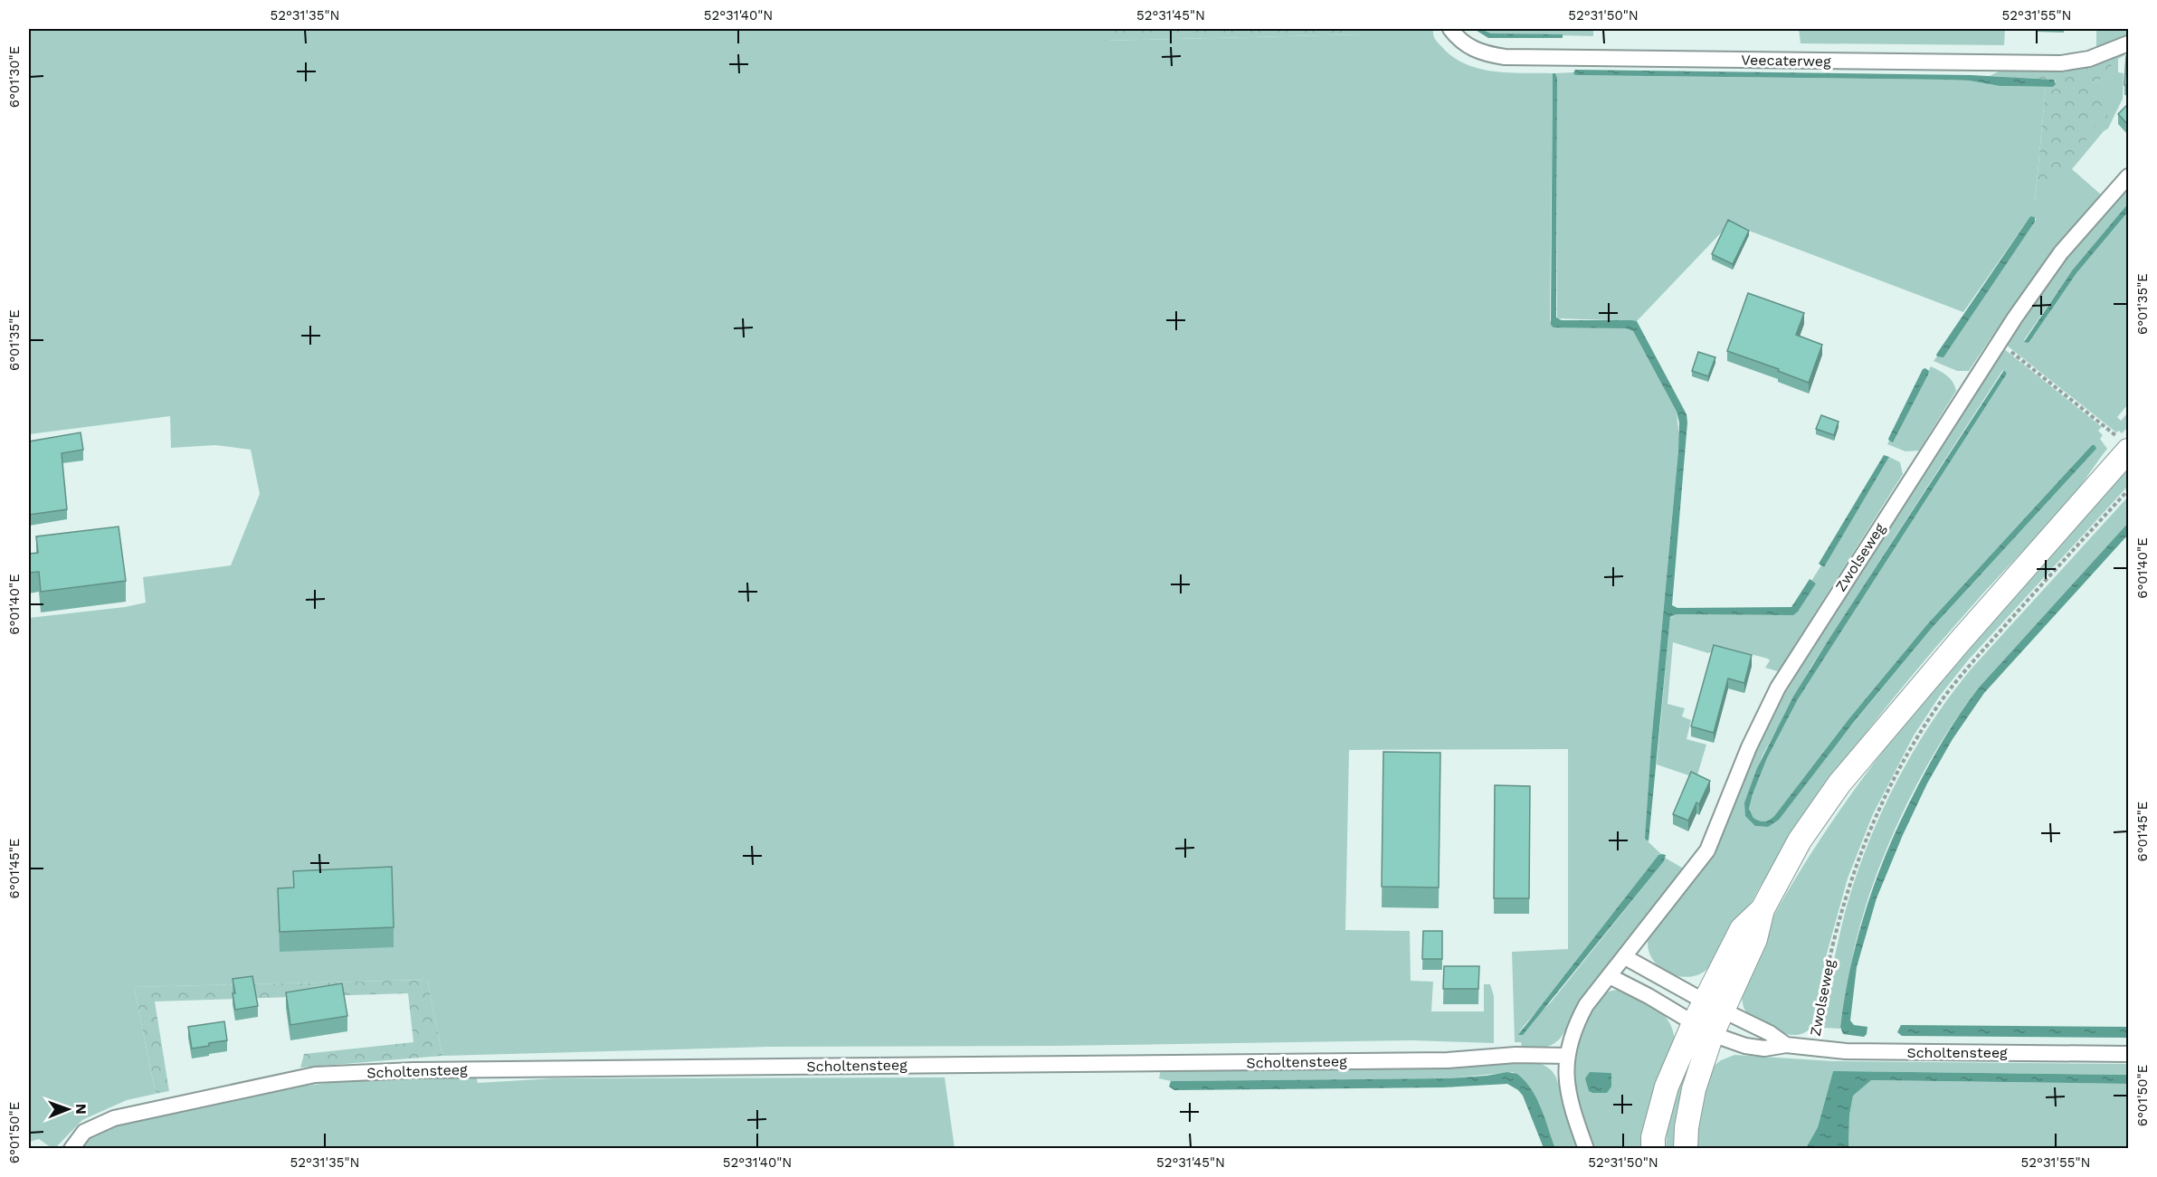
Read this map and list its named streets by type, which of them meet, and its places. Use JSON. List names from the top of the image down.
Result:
{
  "streets": {
    "street": ["Veecaterweg", "Zwolseweg", "Scholtensteeg"]
  },
  "crossings": [
    ["Zwolseweg", "Scholtensteeg"]
  ],
  "north": "right",
  "coordinates": [
    "52°31'35\"N",
    "52°31'40\"N",
    "52°31'45\"N",
    "52°31'50\"N",
    "52°31'55\"N",
    "6°01'30\"E",
    "6°01'35\"E",
    "6°01'40\"E",
    "6°01'45\"E",
    "6°01'50\"E"
  ]
}
